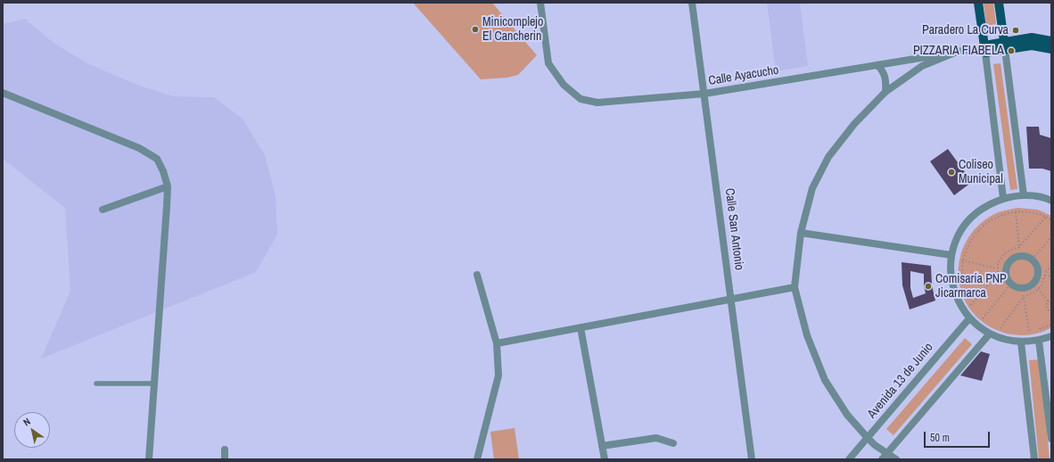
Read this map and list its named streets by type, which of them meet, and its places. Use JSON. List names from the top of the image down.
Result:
{
  "streets": {
    "street": ["Calle Ayacucho", "Calle San Antonio", "Avenida 13 de Junio"]
  },
  "crossings": [
    ["Calle Ayacucho", "Calle San Antonio"]
  ],
  "places": [
    "Minicomplejo El Cancherin",
    "Paradero La Curva",
    "PIZZARIA FIABELA",
    "Coliseo Municipal",
    "Comisaría PNP Jicarmarca"
  ],
  "scale_bar": "50 m",
  "north": "top left"
}
